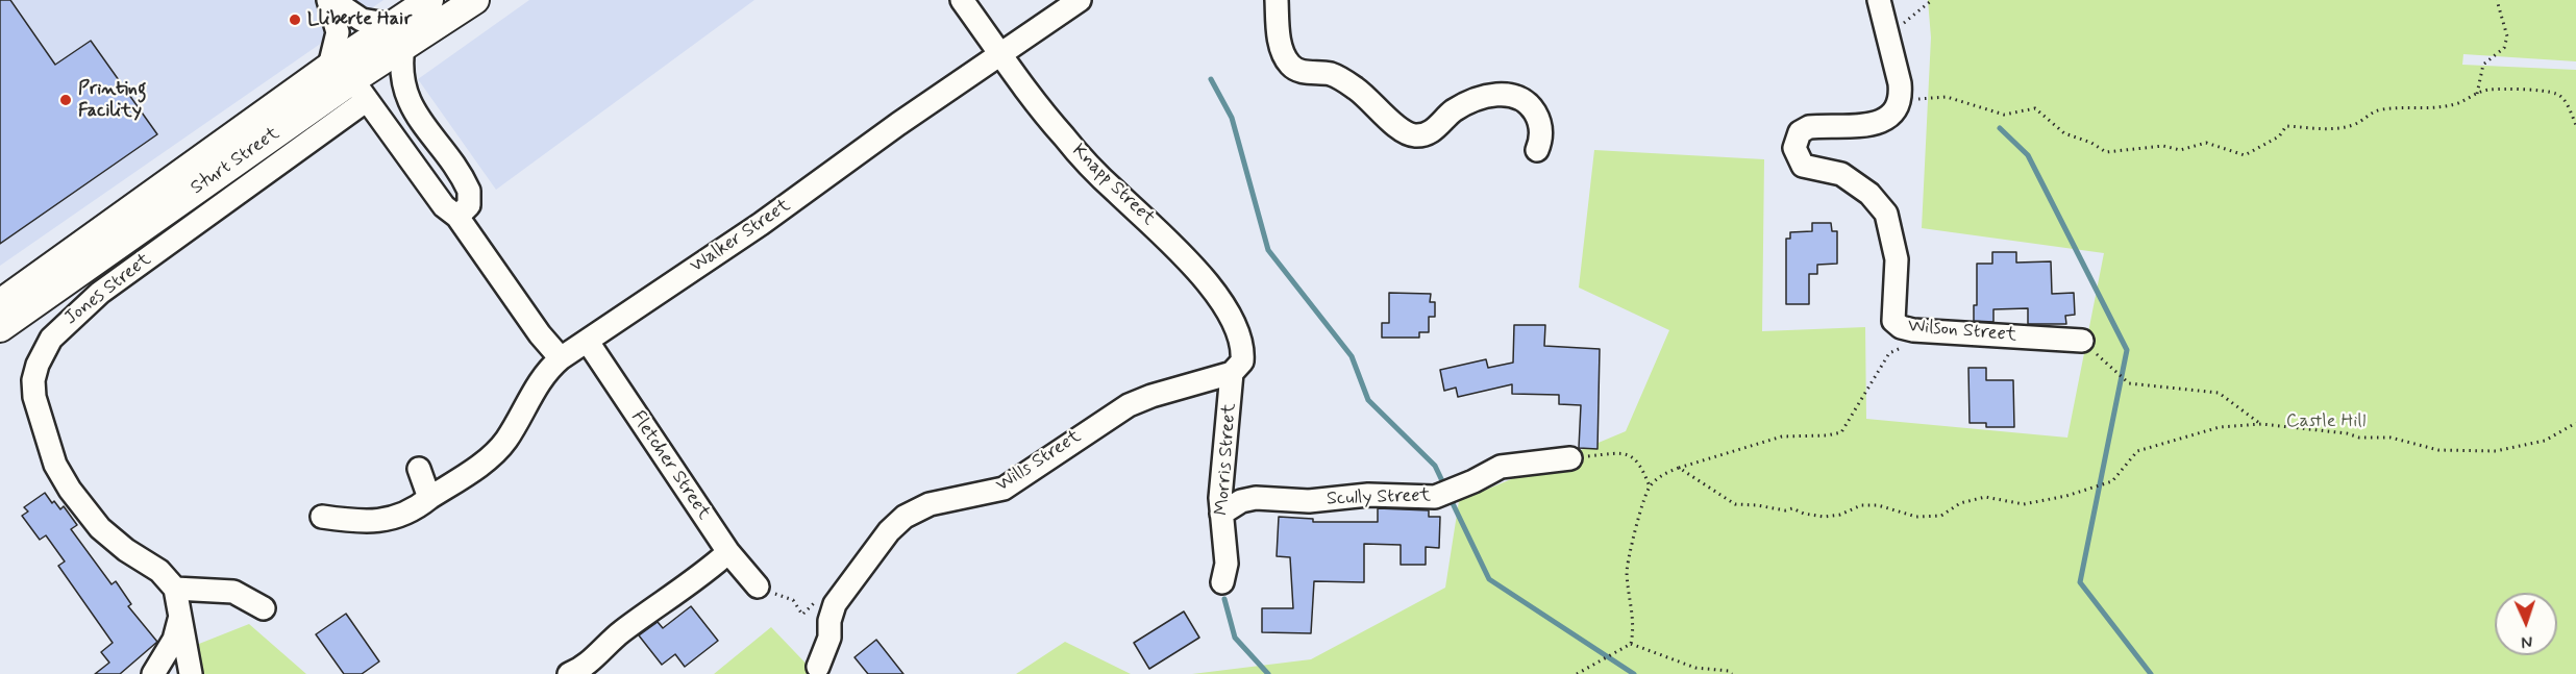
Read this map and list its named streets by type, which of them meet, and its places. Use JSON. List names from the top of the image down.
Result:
{
  "streets": {
    "main road": ["Sturt Street"],
    "street": [
      "Knapp Street",
      "Walker Street",
      "Jones Street",
      "Wilson Street",
      "Morris Street",
      "Wills Street",
      "Fletcher Street",
      "Scully Street"
    ]
  },
  "crossings": [
    ["Sturt Street", "Jones Street"],
    ["Knapp Street", "Walker Street"],
    ["Knapp Street", "Morris Street"],
    ["Knapp Street", "Wills Street"],
    ["Walker Street", "Fletcher Street"],
    ["Morris Street", "Wills Street"],
    ["Morris Street", "Scully Street"]
  ],
  "parks": ["Castle Hill"],
  "places": ["Lliberte Hair", "Printing Facility"],
  "north": "bottom"
}
